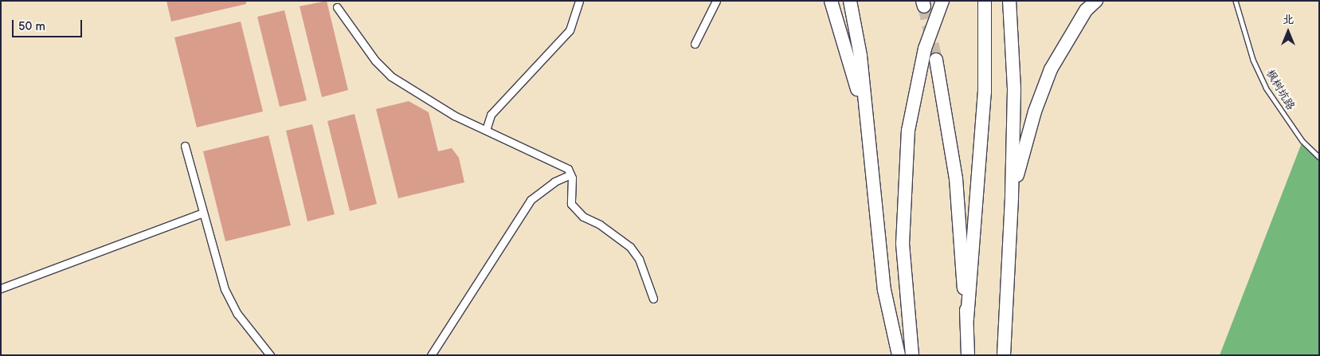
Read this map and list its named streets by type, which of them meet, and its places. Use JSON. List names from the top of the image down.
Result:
{
  "streets": {
    "lane": ["枫树坑路"]
  },
  "scale_bar": "50 m",
  "north": "top"
}
